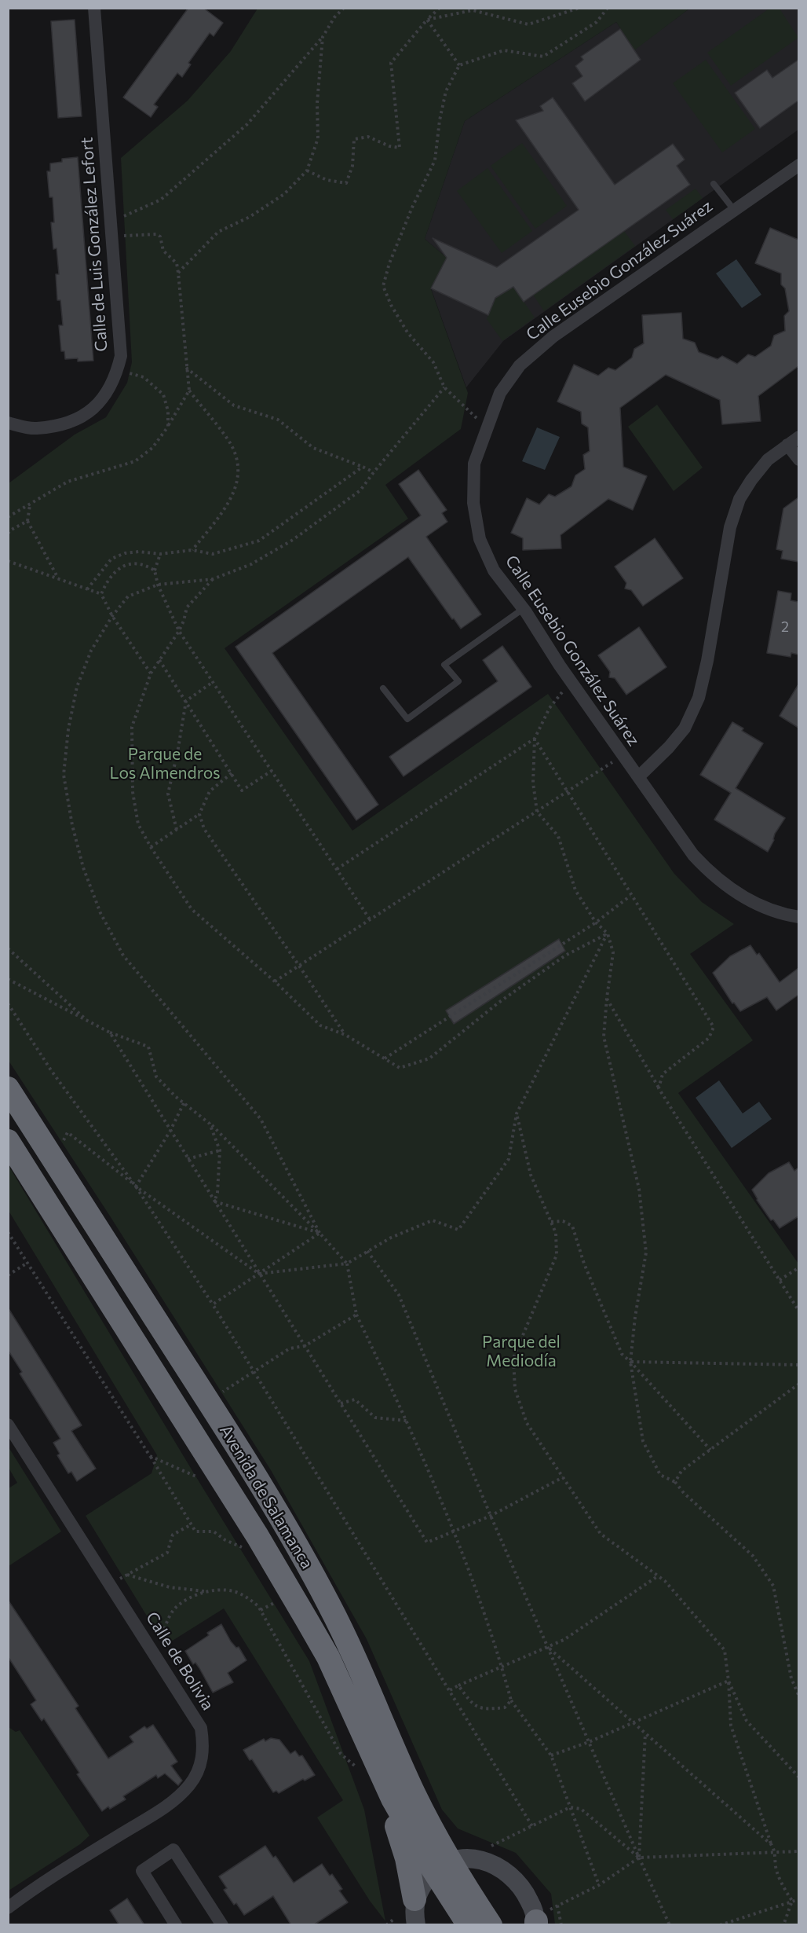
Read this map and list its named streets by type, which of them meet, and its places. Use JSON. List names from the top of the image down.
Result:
{
  "streets": {
    "highway": ["Avenida de Salamanca"],
    "street": ["Calle de Luis González Lefort", "Calle Eusebio González Suárez", "Calle de Bolivia"]
  },
  "parks": ["Parque de Los Almendros", "Parque del Mediodía"],
  "house_numbers": ["2"]
}
